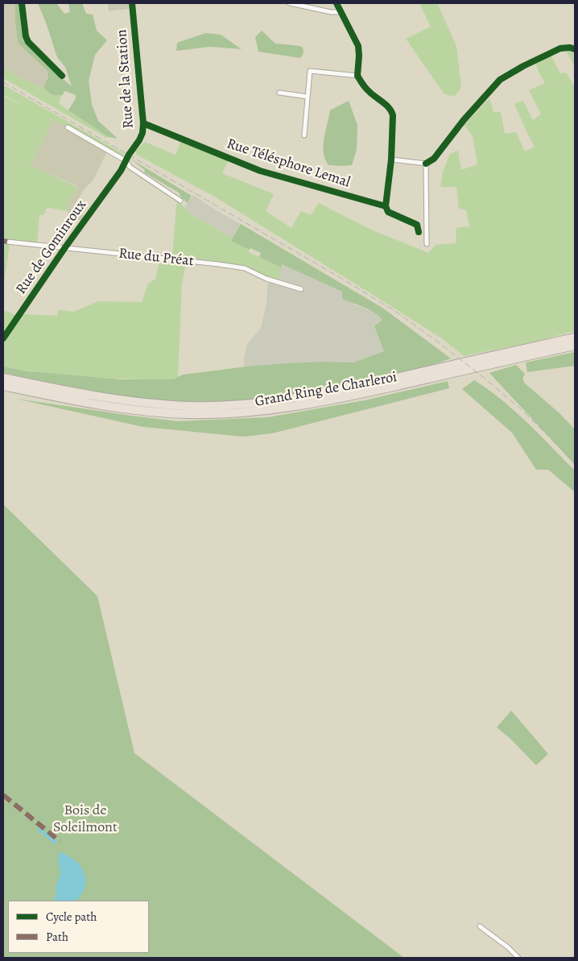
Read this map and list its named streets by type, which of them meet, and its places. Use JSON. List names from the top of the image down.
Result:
{
  "streets": {
    "highway": ["Grand Ring de Charleroi"],
    "street": [
      "Rue de la Station",
      "Rue Télésphore Lemal",
      "Rue de Gominroux",
      "Rue du Préat"
    ]
  },
  "crossings": [
    ["Rue de la Station", "Rue Télésphore Lemal"],
    ["Rue de la Station", "Rue de Gominroux"],
    ["Rue de Gominroux", "Rue du Préat"]
  ],
  "parks": ["Bois de Soleilmont"],
  "legend": ["Cycle path", "Path"]
}
